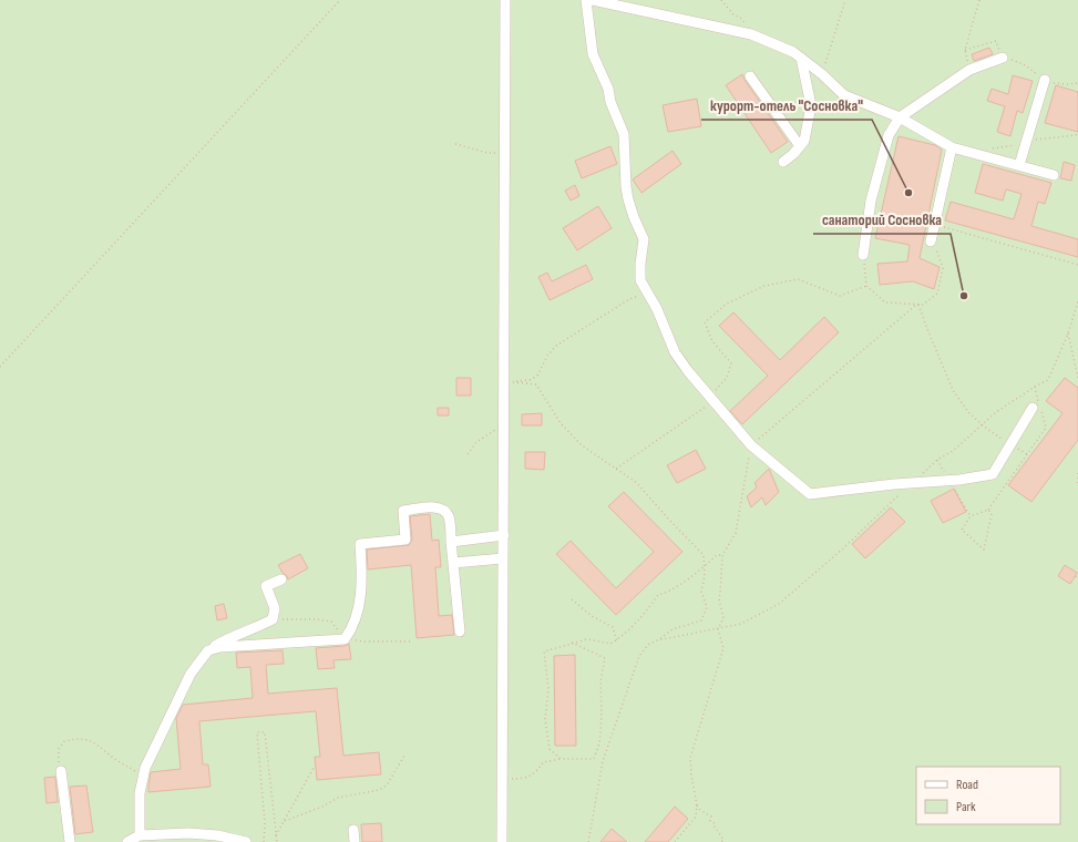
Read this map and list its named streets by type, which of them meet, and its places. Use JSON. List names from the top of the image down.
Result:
{
  "places": ["курорт-отель \"Сосновка\"", "санаторий Сосновка"],
  "legend": ["Road", "Park"]
}
